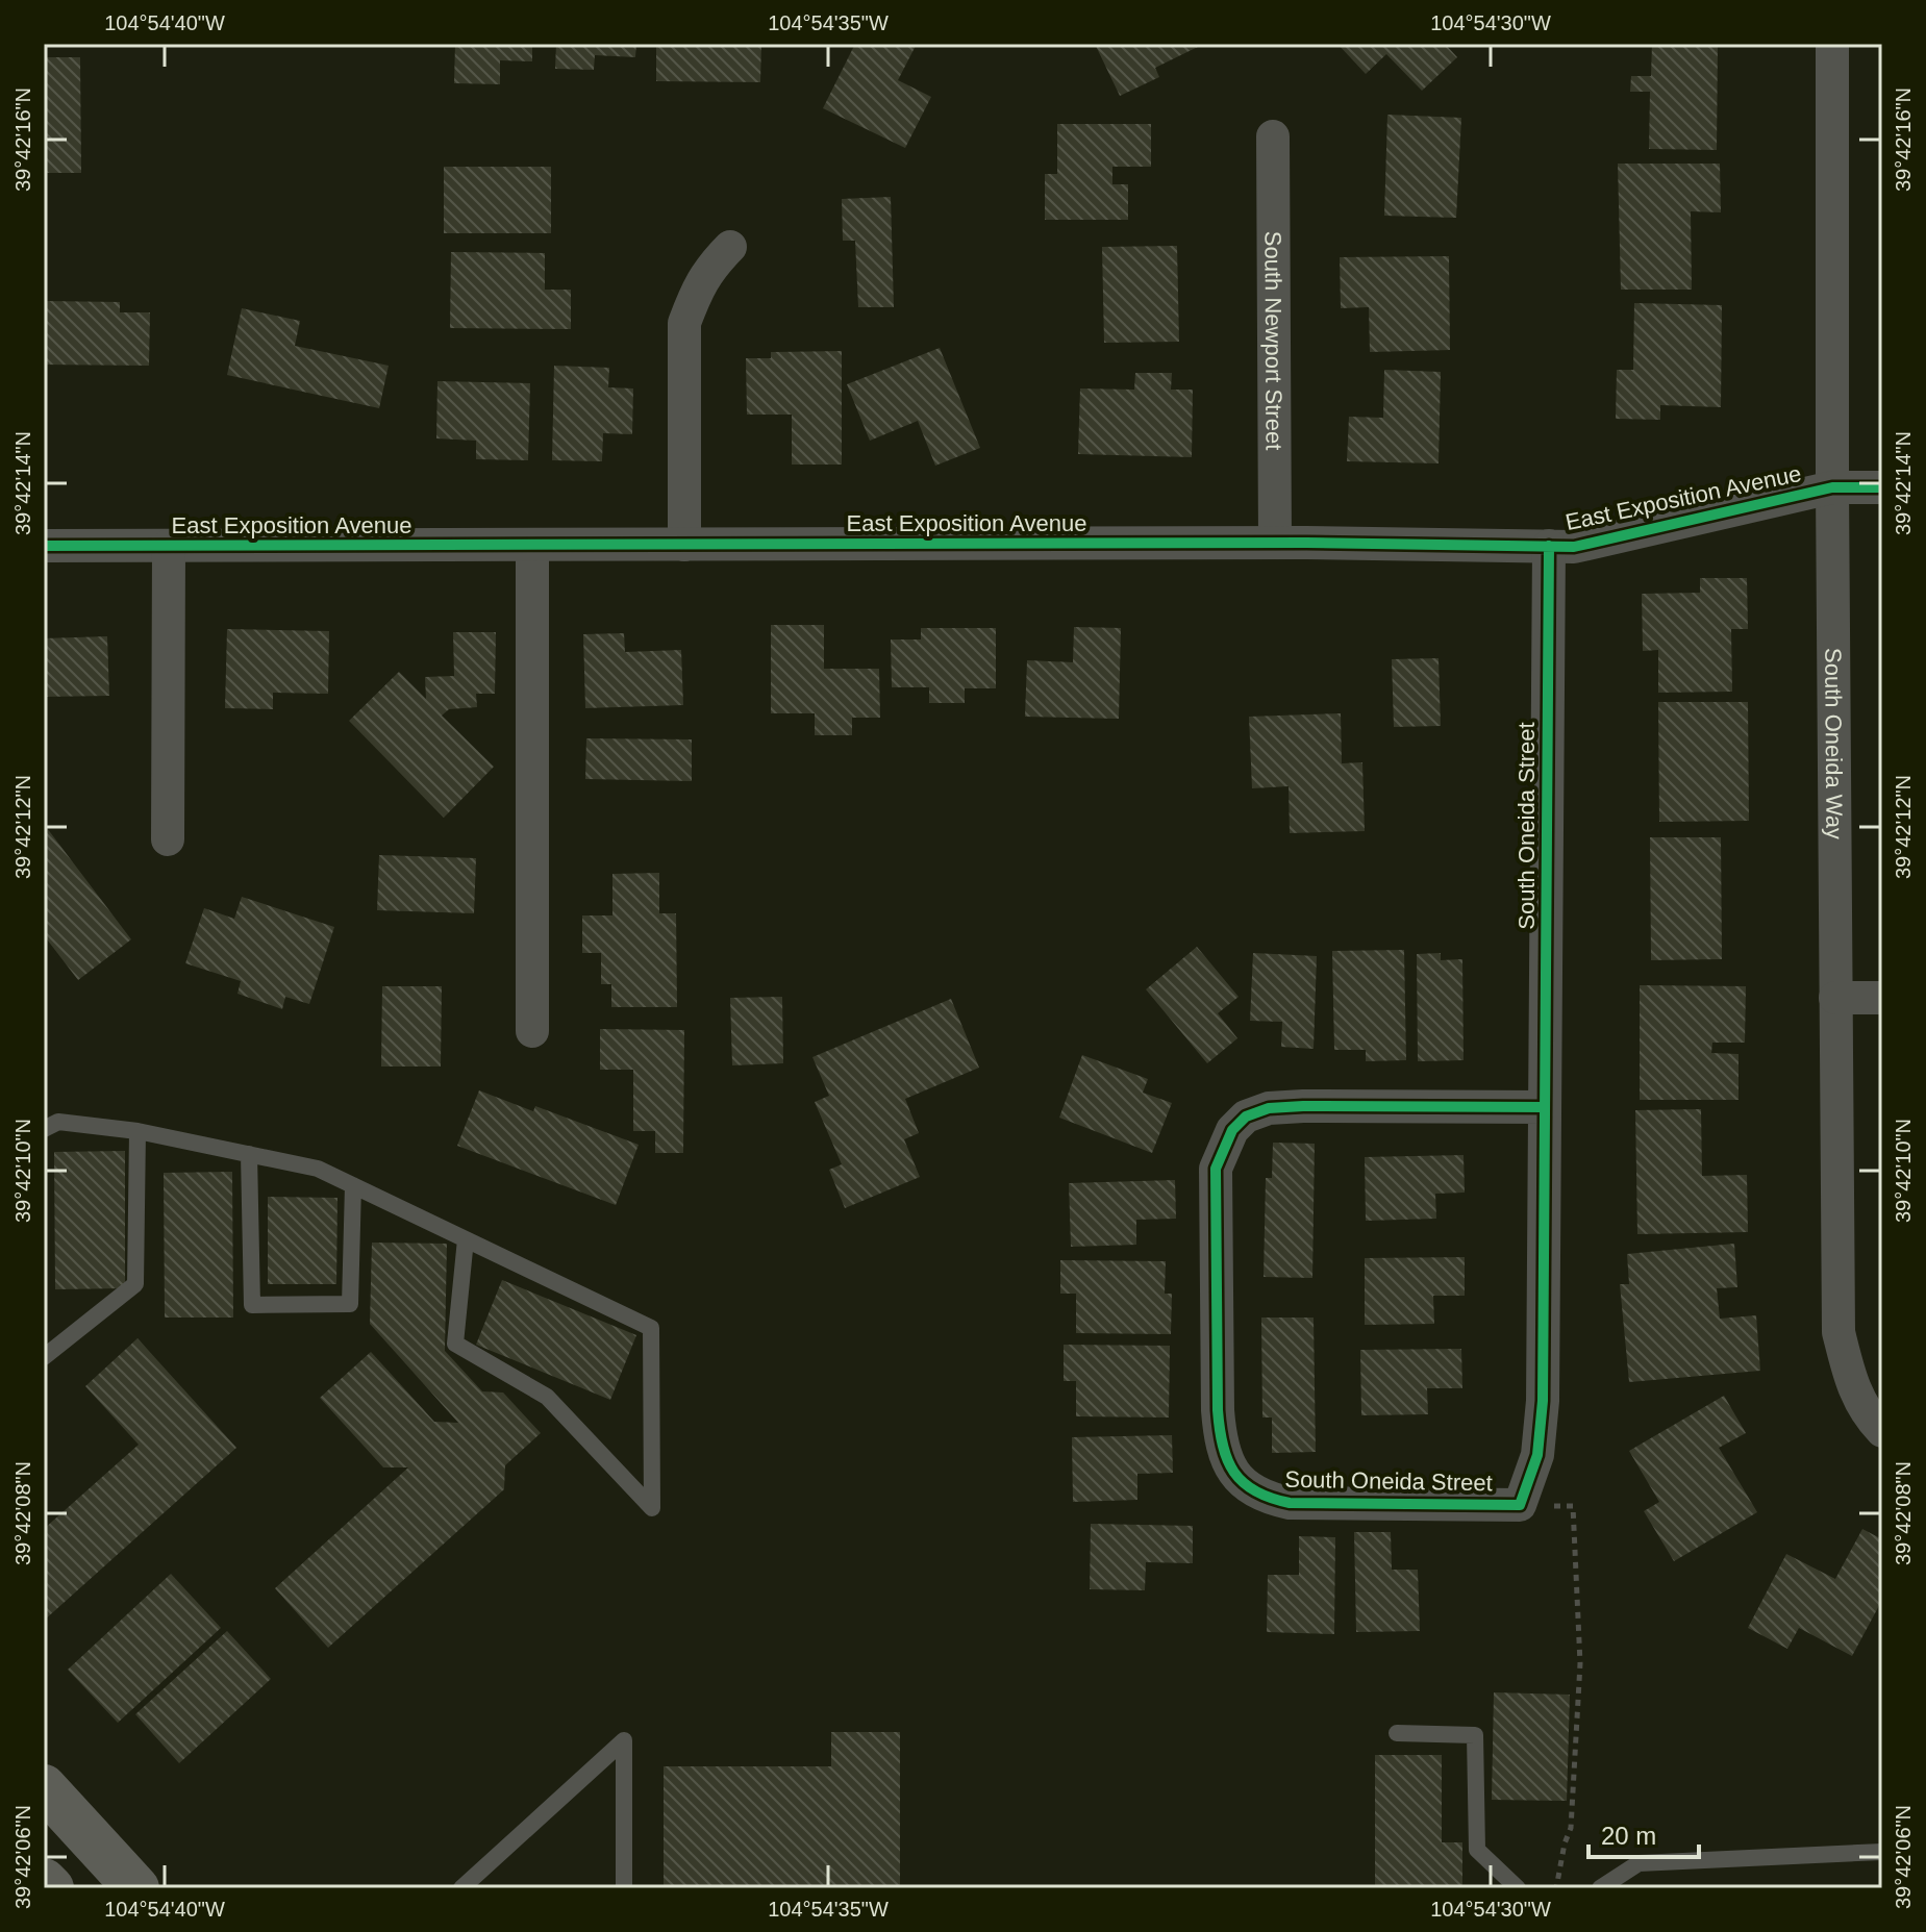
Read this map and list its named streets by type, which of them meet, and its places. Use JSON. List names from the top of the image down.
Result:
{
  "streets": {
    "street": [
      "South Newport Street",
      "East Exposition Avenue",
      "South Oneida Way",
      "South Oneida Street"
    ]
  },
  "crossings": [
    ["South Newport Street", "East Exposition Avenue"],
    ["East Exposition Avenue", "South Oneida Way"],
    ["East Exposition Avenue", "South Oneida Street"]
  ],
  "scale_bar": "20 m",
  "coordinates": [
    "104°54'40\"W",
    "104°54'35\"W",
    "104°54'30\"W",
    "39°42'16\"N",
    "39°42'14\"N",
    "39°42'12\"N",
    "39°42'10\"N",
    "39°42'08\"N",
    "39°42'06\"N"
  ]
}
